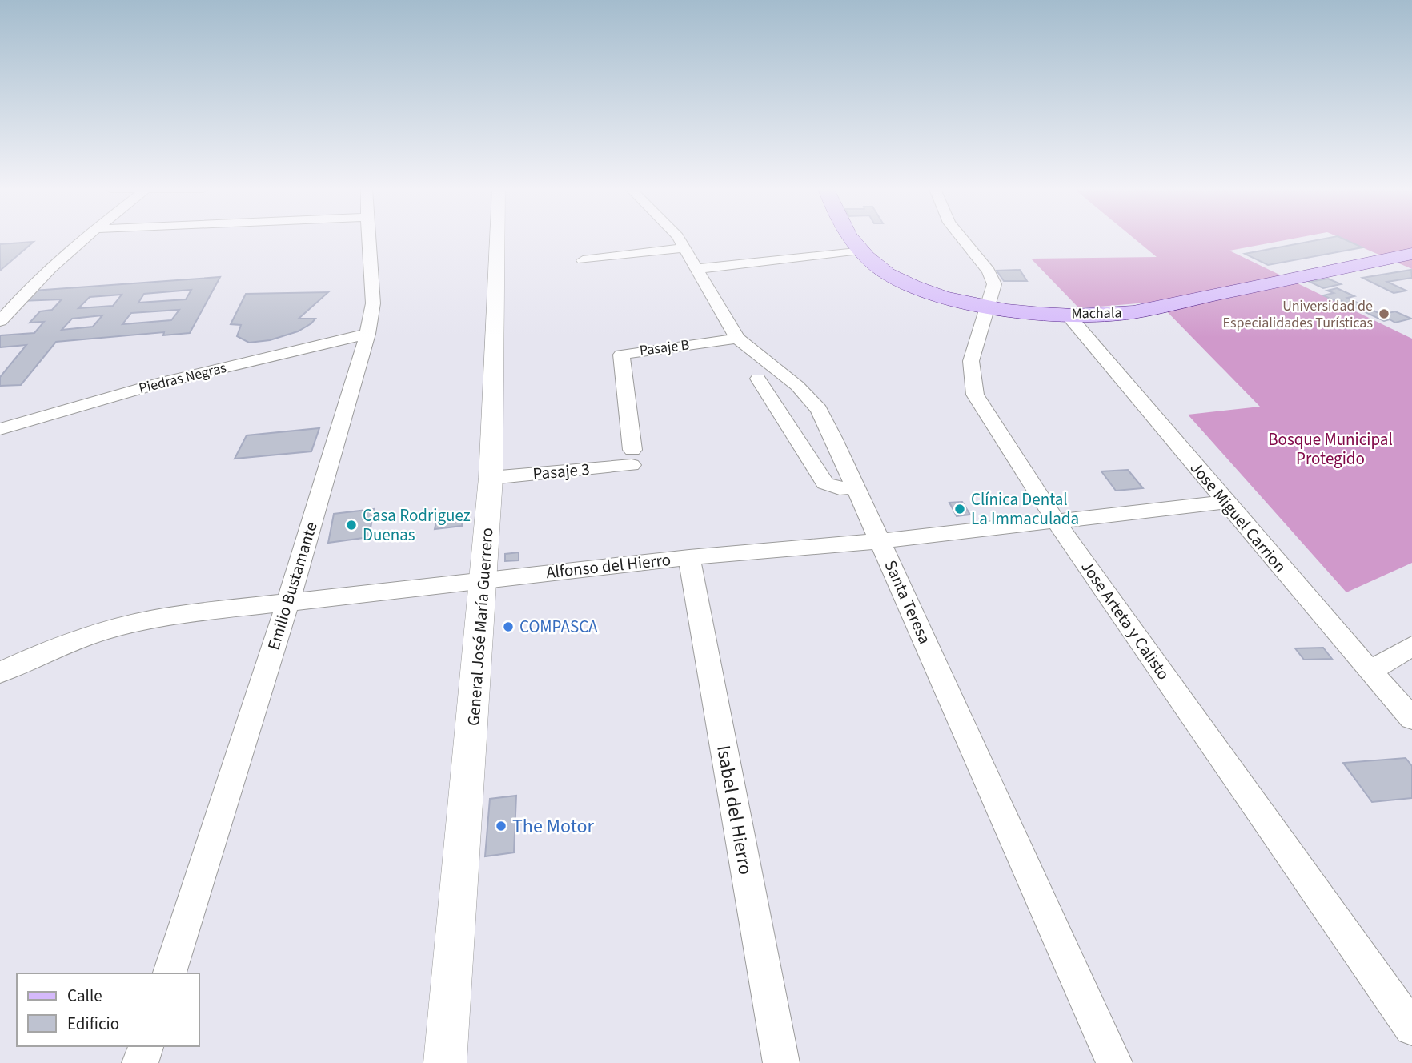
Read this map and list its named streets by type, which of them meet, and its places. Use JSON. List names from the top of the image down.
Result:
{
  "streets": {
    "main road": ["Machala"],
    "street": [
      "Pasaje B",
      "Piedras Negras",
      "Pasaje 3",
      "Jose Miguel Carrion",
      "Alfonso del Hierro",
      "Emilio Bustamante",
      "Santa Teresa",
      "Jose Arteta y Calisto",
      "General José María Guerrero",
      "Isabel del Hierro"
    ]
  },
  "crossings": [
    ["Machala", "Jose Miguel Carrion"],
    ["Machala", "Jose Arteta y Calisto"],
    ["Pasaje B", "Pasaje 3"],
    ["Pasaje B", "Santa Teresa"],
    ["Piedras Negras", "Emilio Bustamante"],
    ["Pasaje 3", "General José María Guerrero"],
    ["Jose Miguel Carrion", "Alfonso del Hierro"],
    ["Alfonso del Hierro", "Emilio Bustamante"],
    ["Alfonso del Hierro", "Santa Teresa"],
    ["Alfonso del Hierro", "Jose Arteta y Calisto"],
    ["Alfonso del Hierro", "General José María Guerrero"],
    ["Alfonso del Hierro", "Isabel del Hierro"]
  ],
  "parks": ["Bosque Municipal Protegido"],
  "places": [
    "Universidad de Especialidades Turísticas",
    "Clínica Dental La Immaculada",
    "Casa Rodriguez Duenas",
    "COMPASCA",
    "The Motor"
  ],
  "legend": ["Calle", "Edificio"]
}
